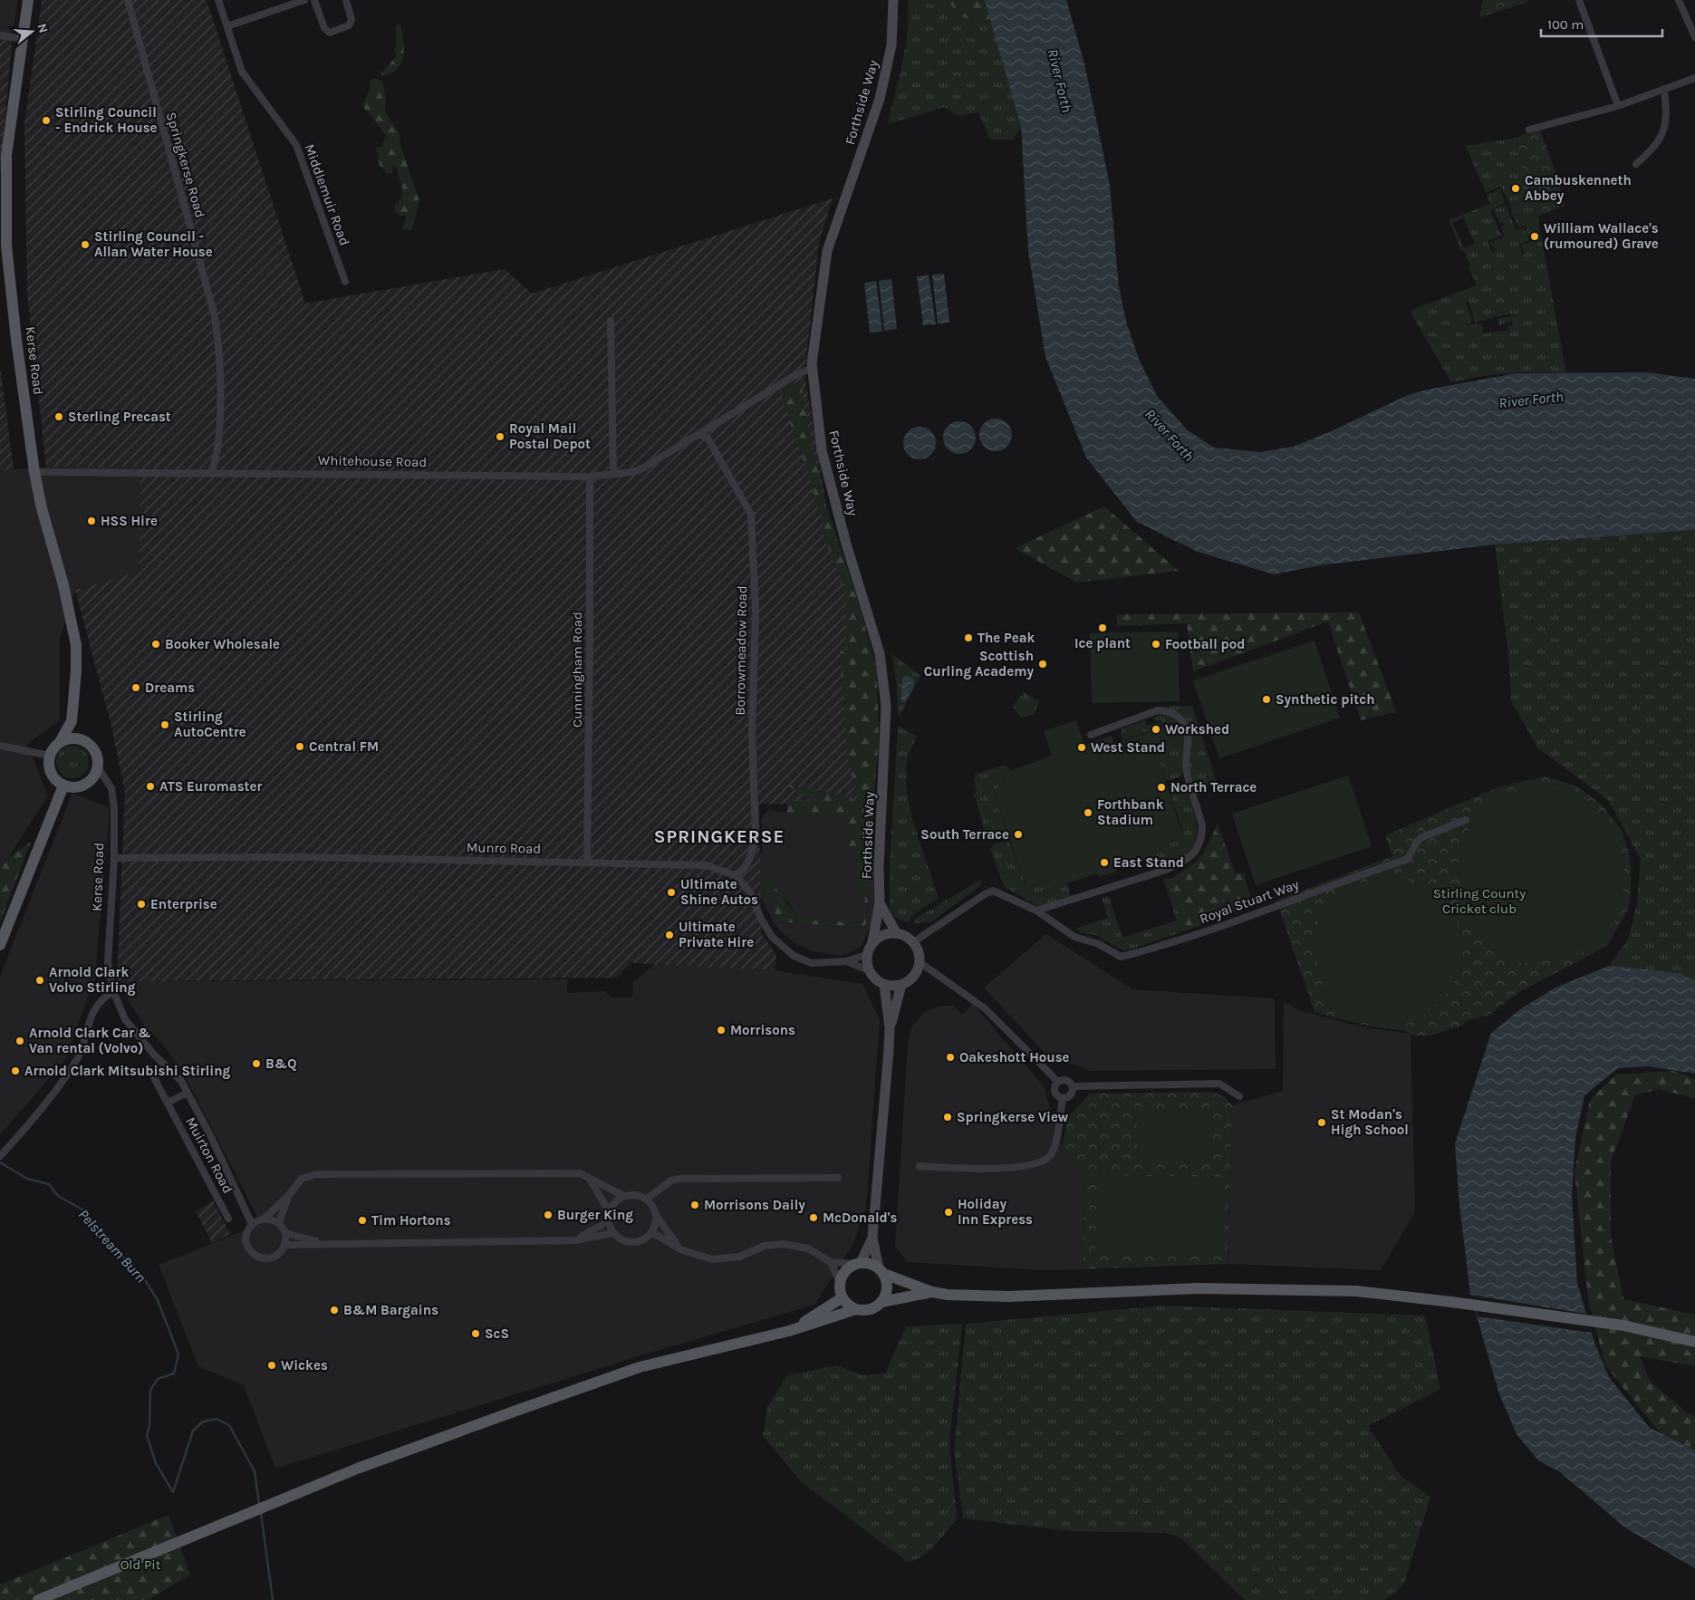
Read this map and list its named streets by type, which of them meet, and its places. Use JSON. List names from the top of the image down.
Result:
{
  "streets": {
    "main road": ["Kerse Road"],
    "street": [
      "Forthside Way",
      "Springkerse Road",
      "Middlemuir Road",
      "Whitehouse Road",
      "Borrowmeadow Road",
      "Cunningham Road",
      "Munro Road",
      "Royal Stuart Way",
      "Muirton Road"
    ]
  },
  "crossings": [
    ["Forthside Way", "Whitehouse Road"],
    ["Forthside Way", "Royal Stuart Way"],
    ["Springkerse Road", "Whitehouse Road"],
    ["Kerse Road", "Whitehouse Road"],
    ["Kerse Road", "Munro Road"],
    ["Whitehouse Road", "Borrowmeadow Road"],
    ["Whitehouse Road", "Cunningham Road"],
    ["Borrowmeadow Road", "Munro Road"],
    ["Cunningham Road", "Munro Road"]
  ],
  "districts": ["SPRINGKERSE"],
  "water": ["River Forth", "Pelstream Burn"],
  "parks": ["Stirling County Cricket club", "Old Pit"],
  "places": [
    "Stirling Council - Endrick House",
    "Cambuskenneth Abbey",
    "William Wallace's (rumoured) Grave",
    "Stirling Council - Allan Water House",
    "Sterling Precast",
    "Royal Mail Postal Depot",
    "HSS Hire",
    "Ice plant",
    "The Peak",
    "Booker Wholesale",
    "Football pod",
    "Scottish Curling Academy",
    "Dreams",
    "Synthetic pitch",
    "Stirling AutoCentre",
    "Workshed",
    "Central FM",
    "West Stand",
    "ATS Euromaster",
    "North Terrace",
    "Forthbank Stadium",
    "South Terrace",
    "East Stand",
    "Ultimate Shine Autos",
    "Enterprise",
    "Ultimate Private Hire",
    "Arnold Clark Volvo Stirling",
    "Morrisons",
    "Arnold Clark Car & Van rental (Volvo)",
    "Oakeshott House",
    "B&Q",
    "Arnold Clark Mitsubishi Stirling",
    "Springkerse View",
    "St Modan's High School",
    "Morrisons Daily",
    "Holiday Inn Express",
    "Burger King",
    "McDonald's",
    "Tim Hortons",
    "B&M Bargains",
    "ScS",
    "Wickes"
  ],
  "scale_bar": "100 m",
  "north": "right"
}
